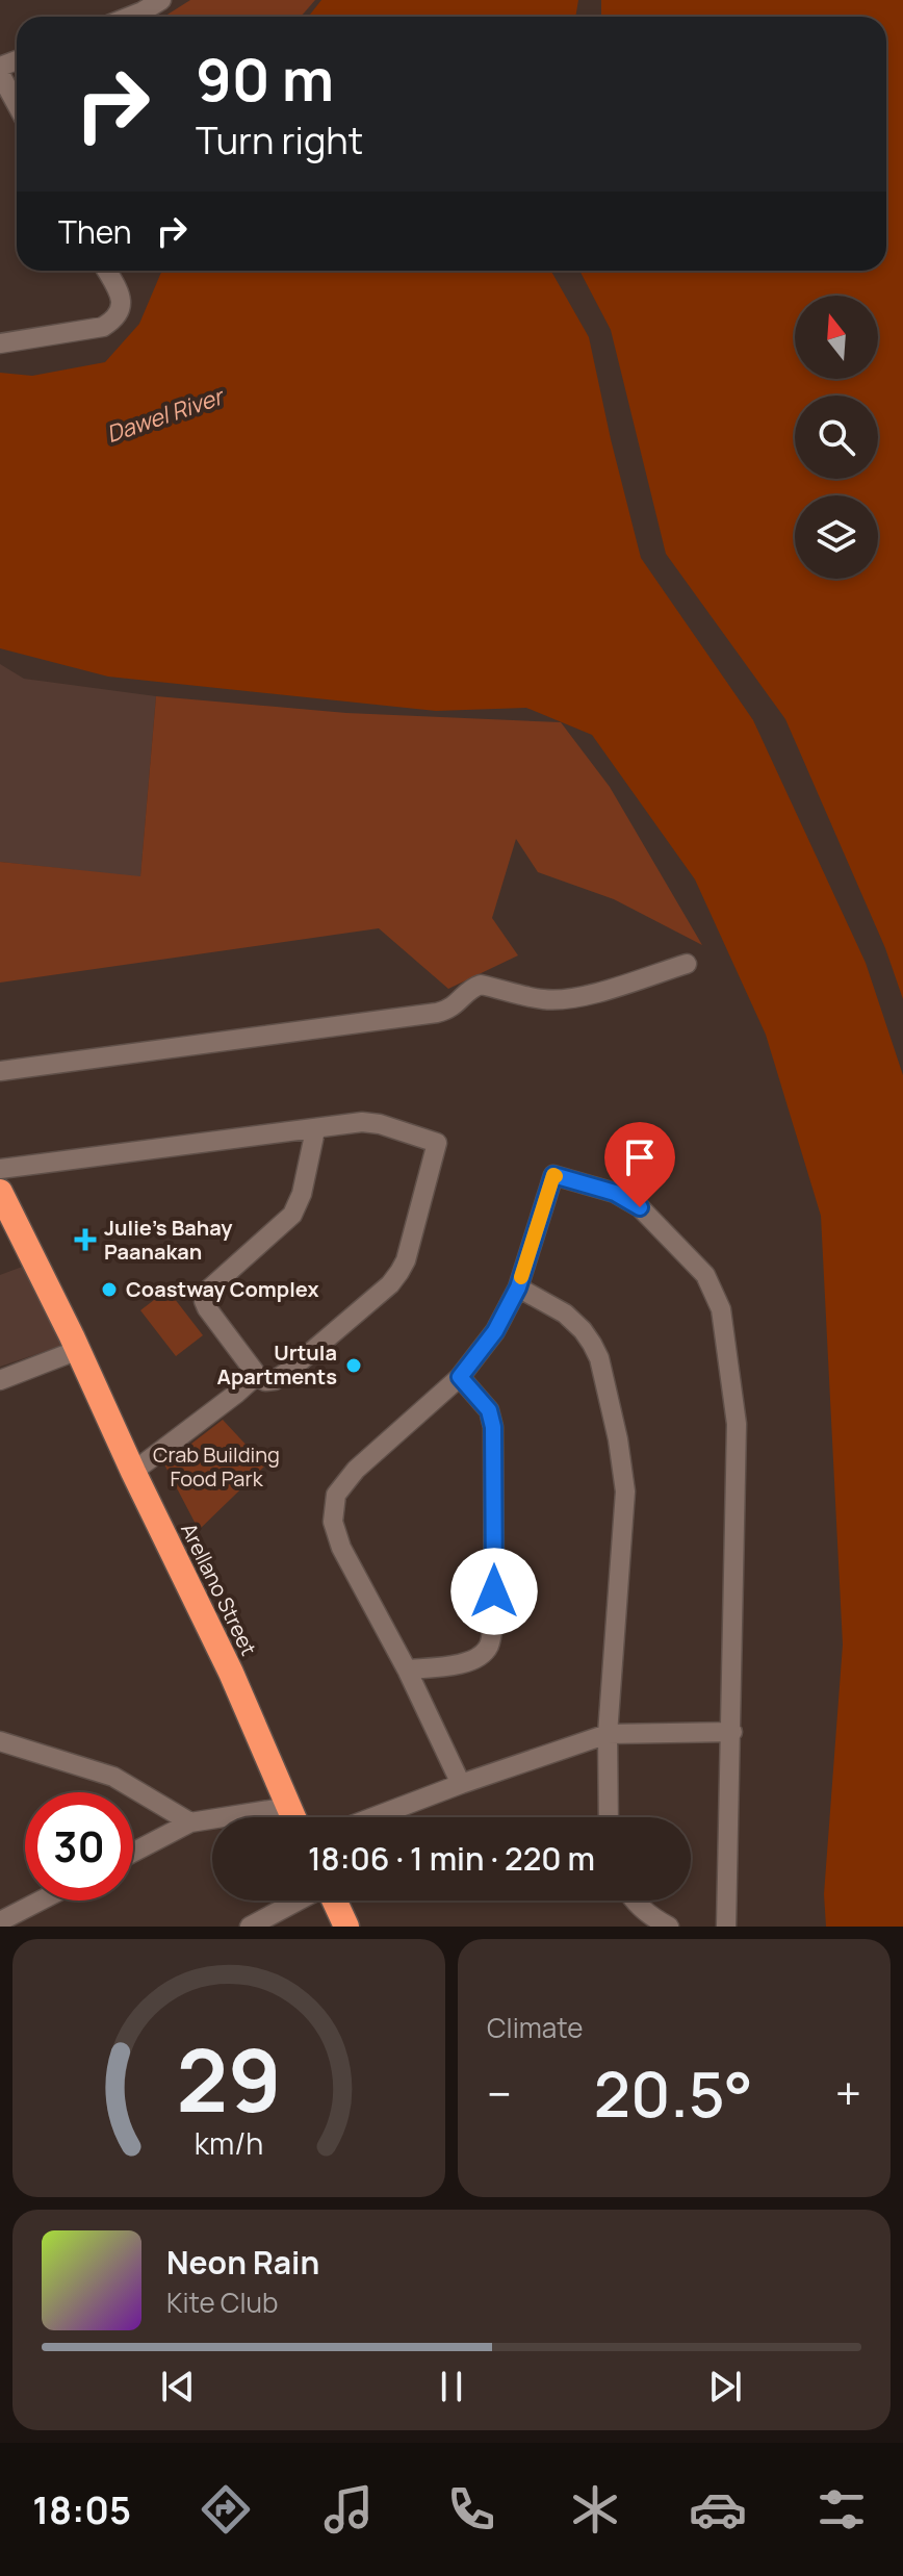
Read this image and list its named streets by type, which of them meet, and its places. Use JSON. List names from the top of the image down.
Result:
{
  "streets": {
    "highway": ["Arellano Street"]
  },
  "water": ["Dawel River"],
  "parks": ["Crab Building Food Park"],
  "places": {
    "health": ["Julie's Bahay Paanakan"],
    "other": ["Coastway Complex", "Urtula Apartments"]
  },
  "north": "top",
  "page": {
    "turn": ["90 m", "Turn right"],
    "then": "Then",
    "limit": "30",
    "trip": "18:06 · 1 min · 220 m",
    "tile": "Climate",
    "heat": ["−", "20.5°", "+"],
    "song": ["Neon Rain", "Kite Club"],
    "tabs": "18:05",
    "gauge": ["29", "km/h"]
  }
}
